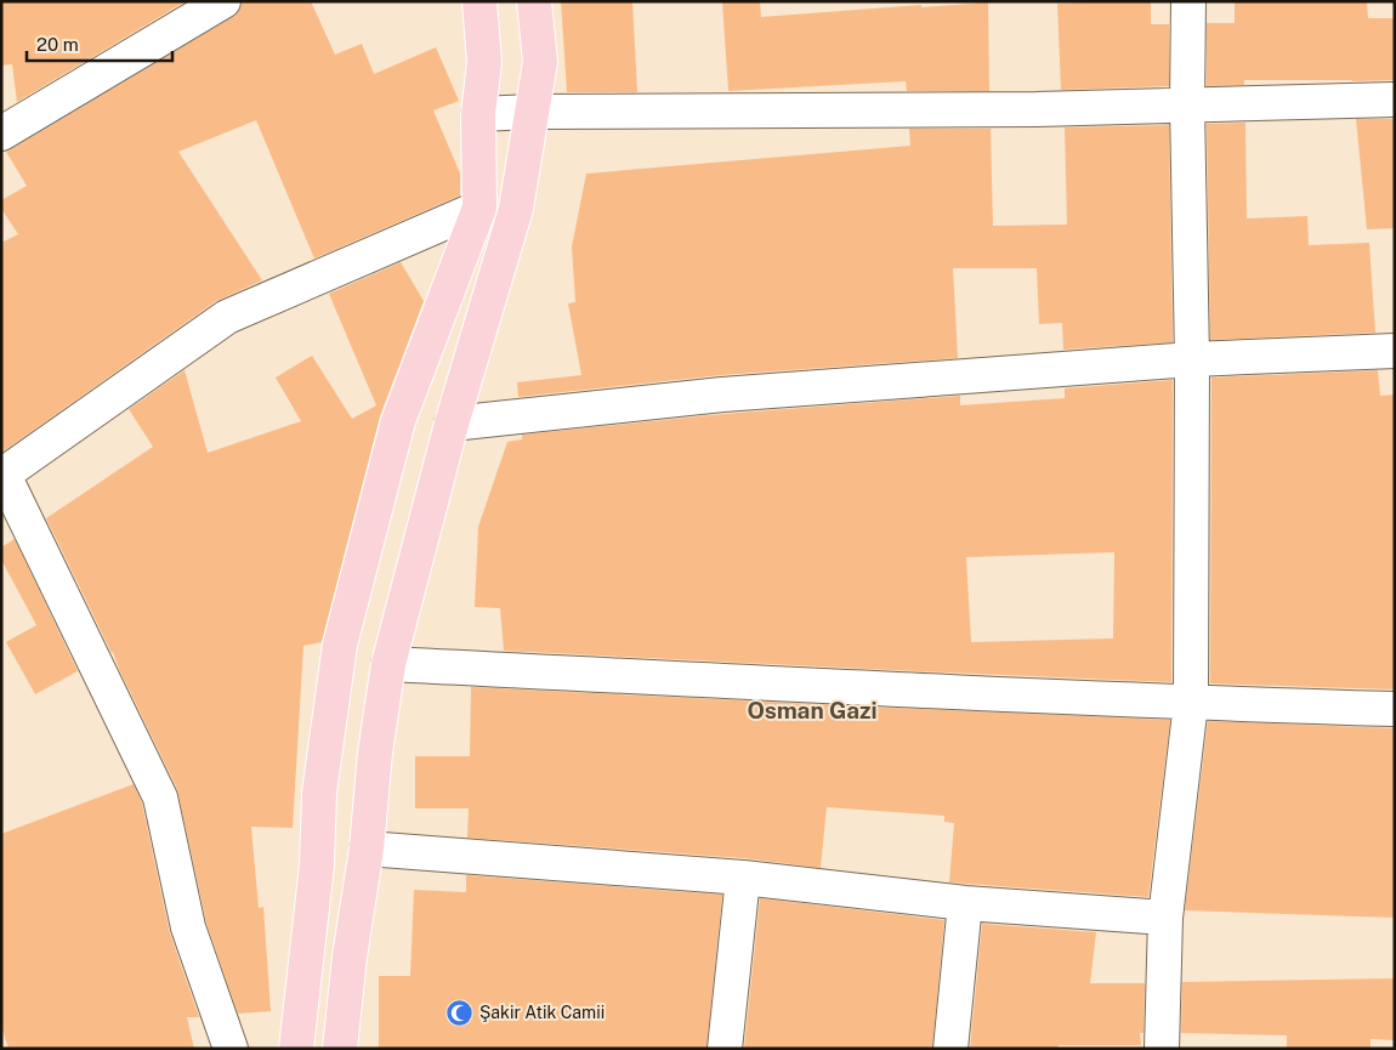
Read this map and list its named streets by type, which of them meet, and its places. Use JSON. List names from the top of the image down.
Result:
{
  "districts": ["Osman Gazi"],
  "places": {
    "mosque": ["Şakir Atik Camii"]
  },
  "scale_bar": "20 m"
}
